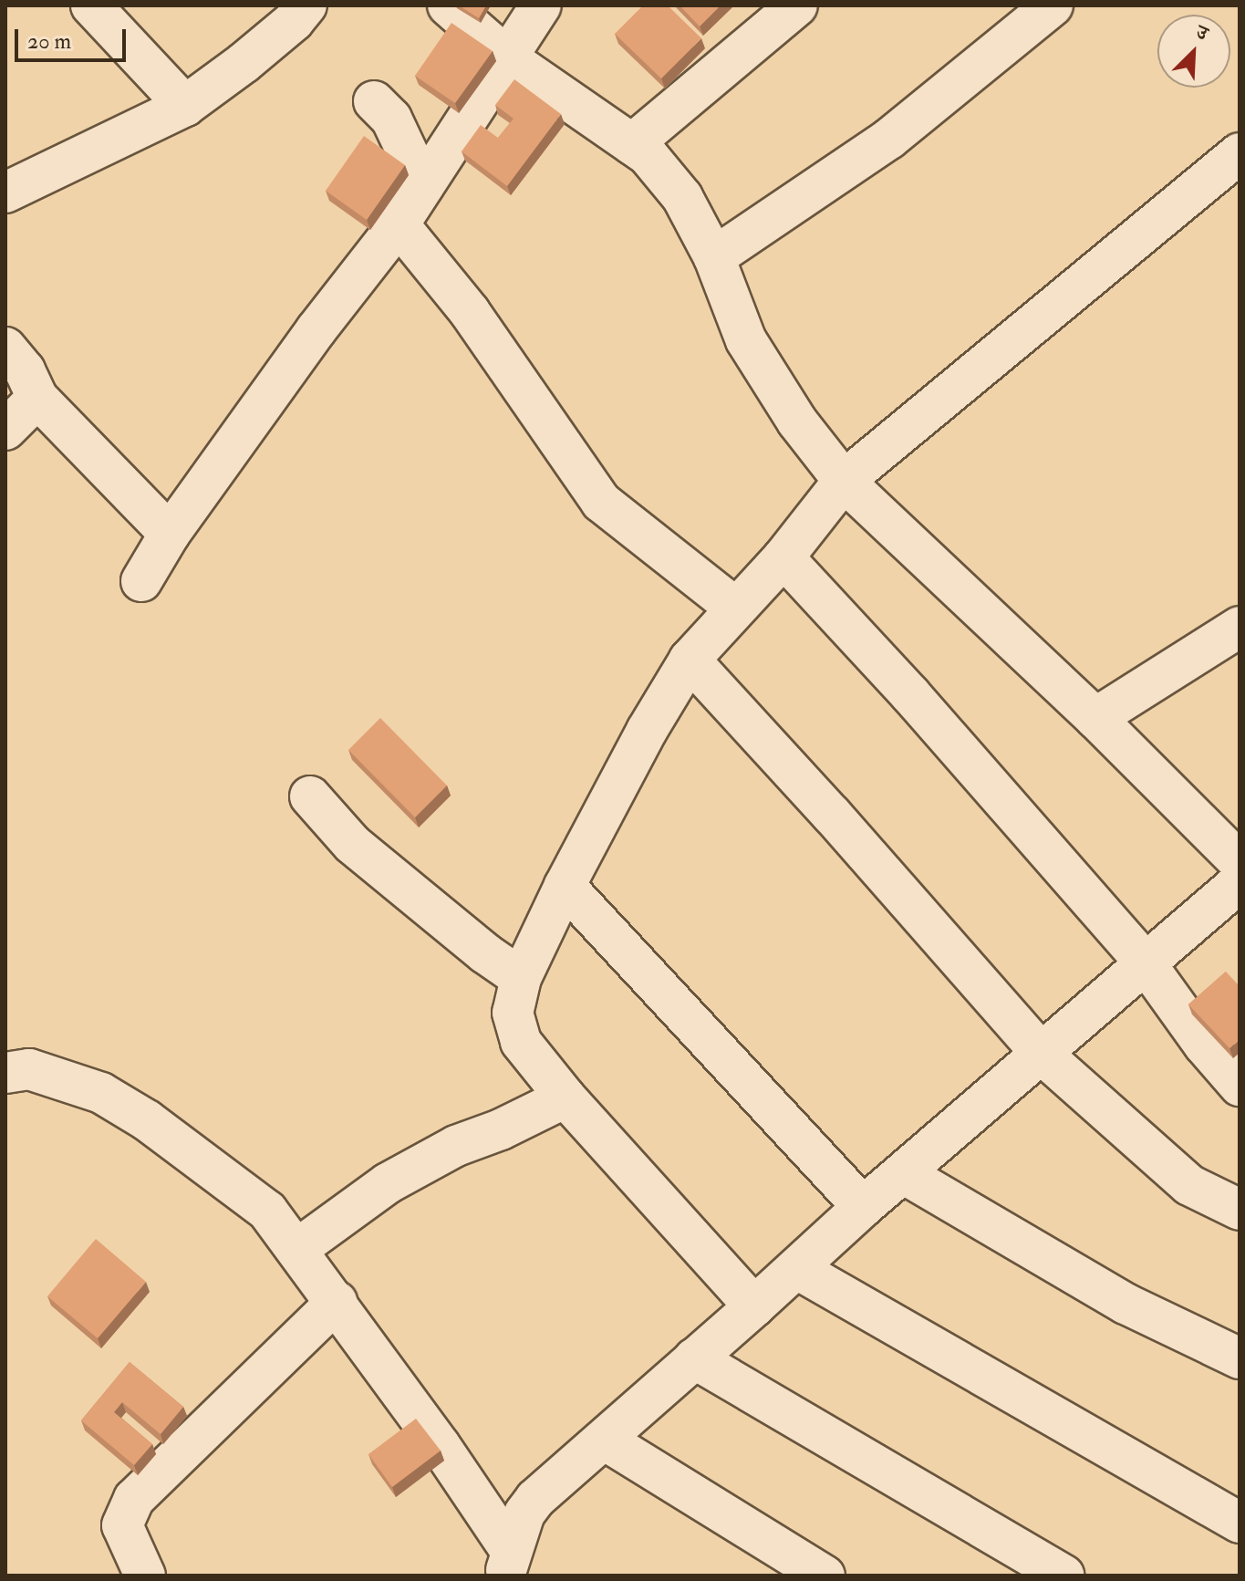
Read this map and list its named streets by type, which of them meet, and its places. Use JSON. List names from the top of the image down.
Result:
{
  "scale_bar": "20 m",
  "north": "top right"
}
